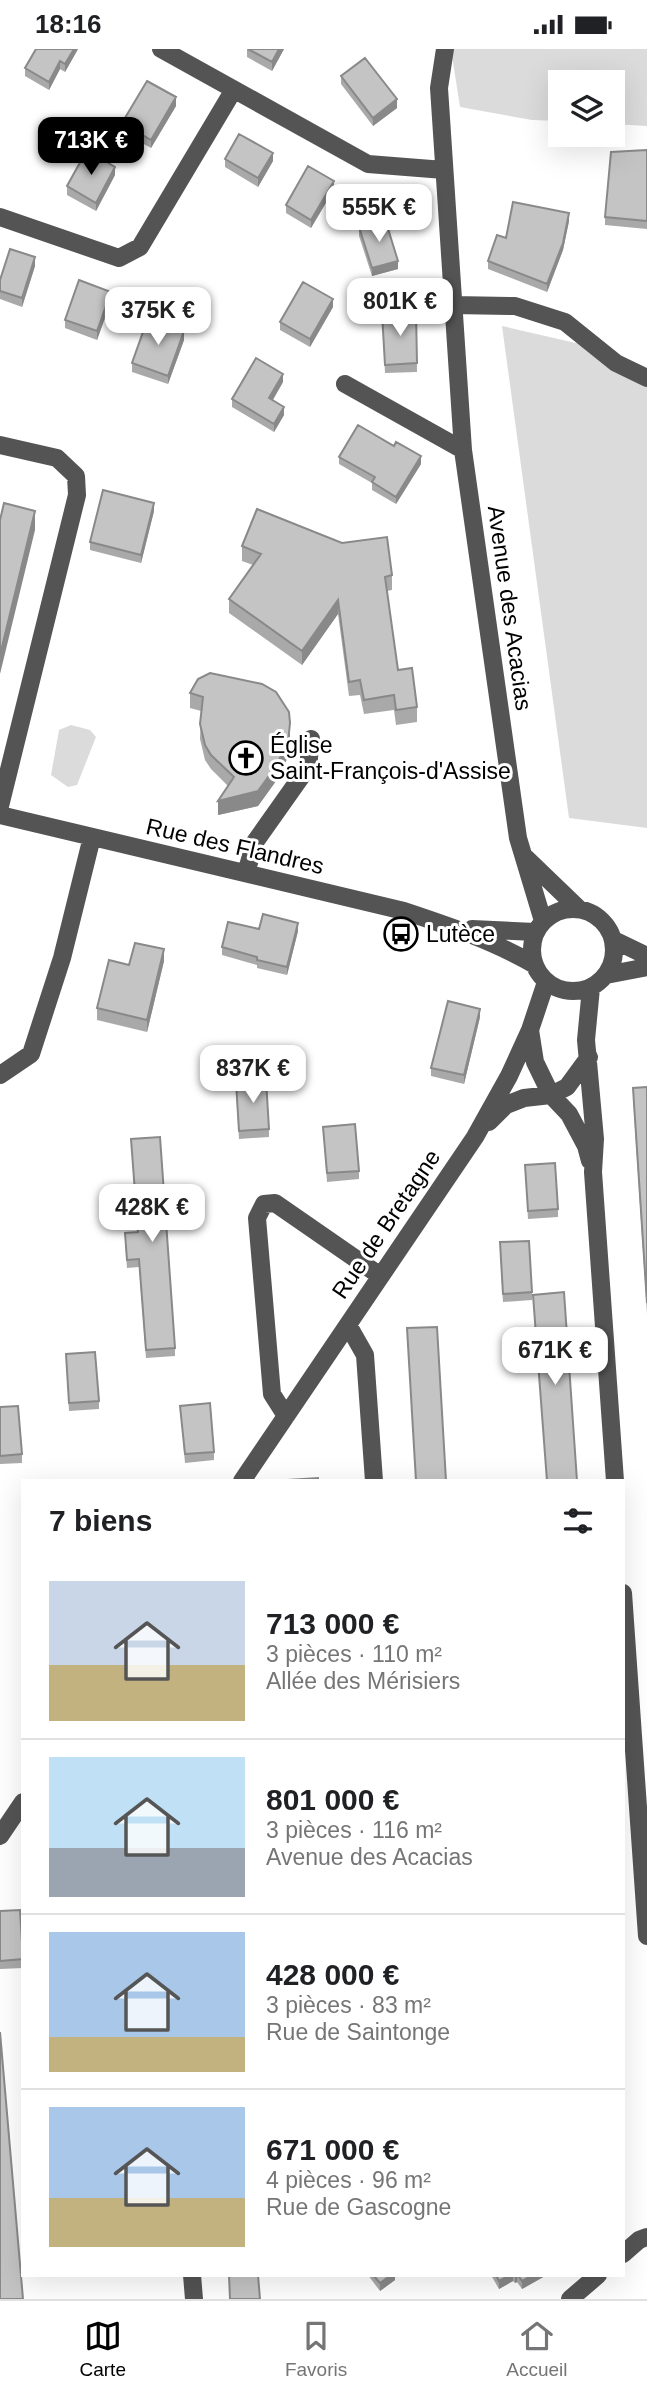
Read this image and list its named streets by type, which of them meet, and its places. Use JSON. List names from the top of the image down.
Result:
{
  "streets": {
    "street": ["Avenue des Acacias", "Rue des Flandres", "Rue de Bretagne"]
  },
  "crossings": [
    ["Avenue des Acacias", "Rue des Flandres"],
    ["Avenue des Acacias", "Rue de Bretagne"],
    ["Rue des Flandres", "Rue de Bretagne"]
  ],
  "places": {
    "church": ["Église Saint-François-d'Assise"],
    "bus stop": ["Lutèce"]
  },
  "page": {
    "status": "18:16",
    "price": [
      "713K €",
      "555K €",
      "801K €",
      "375K €",
      "837K €",
      "428K €",
      "671K €"
    ],
    "heading": "7 biens",
    "list": [
      {
        "name": "713 000 €",
        "note": "3 pièces · 110 m² · Allée des Mérisiers"
      },
      {
        "name": "801 000 €",
        "note": "3 pièces · 116 m² · Avenue des Acacias"
      },
      {
        "name": "428 000 €",
        "note": "3 pièces · 83 m² · Rue de Saintonge"
      },
      {
        "name": "671 000 €",
        "note": "4 pièces · 96 m² · Rue de Gascogne"
      }
    ],
    "tabs": ["Carte", "Favoris", "Accueil"]
  }
}
